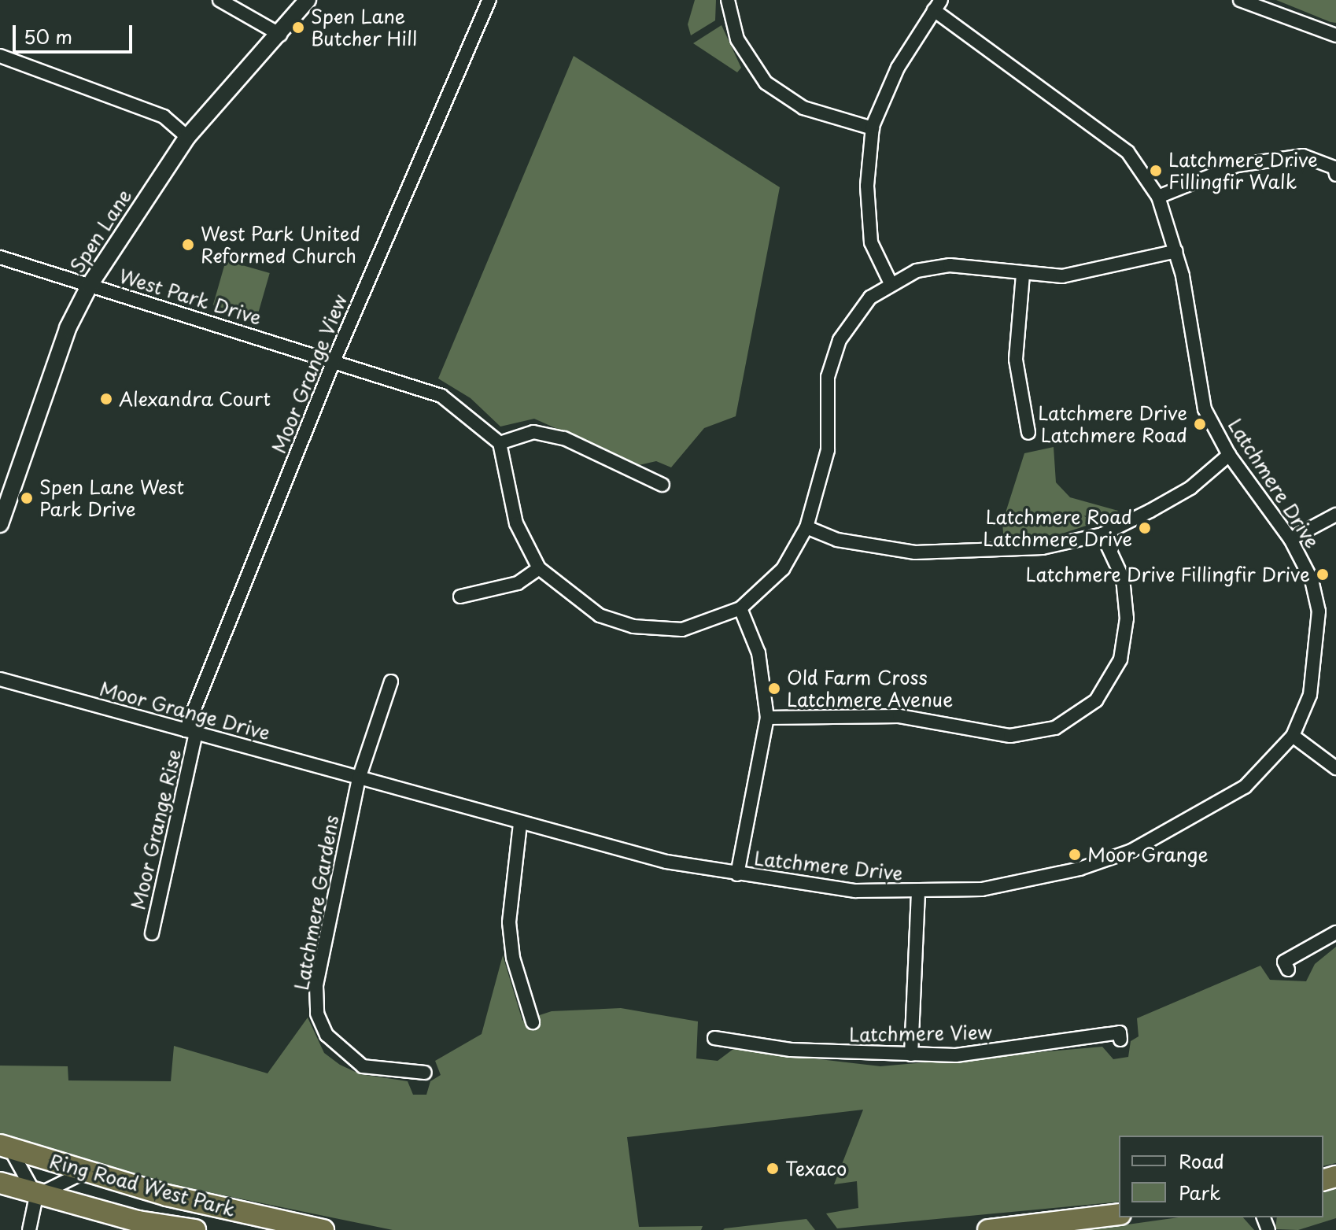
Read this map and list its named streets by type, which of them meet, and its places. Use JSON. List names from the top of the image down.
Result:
{
  "streets": {
    "highway": ["Ring Road West Park"],
    "street": [
      "Spen Lane",
      "West Park Drive",
      "Moor Grange View",
      "Latchmere Drive",
      "Moor Grange Drive",
      "Moor Grange Rise",
      "Latchmere Gardens",
      "Latchmere View"
    ]
  },
  "crossings": [
    ["Spen Lane", "West Park Drive"],
    ["West Park Drive", "Moor Grange View"],
    ["Moor Grange View", "Moor Grange Drive"],
    ["Moor Grange View", "Moor Grange Rise"],
    ["Latchmere Drive", "Moor Grange Drive"],
    ["Latchmere Drive", "Latchmere Gardens"],
    ["Moor Grange Drive", "Moor Grange Rise"],
    ["Moor Grange Drive", "Latchmere Gardens"]
  ],
  "places": [
    "Spen Lane Butcher Hill",
    "Latchmere Drive Fillingfir Walk",
    "West Park United Reformed Church",
    "Alexandra Court",
    "Latchmere Drive Latchmere Road",
    "Spen Lane West Park Drive",
    "Latchmere Road Latchmere Drive",
    "Latchmere Drive Fillingfir Drive",
    "Old Farm Cross Latchmere Avenue",
    "Moor Grange",
    "Texaco"
  ],
  "legend": ["Road", "Park"],
  "scale_bar": "50 m"
}
